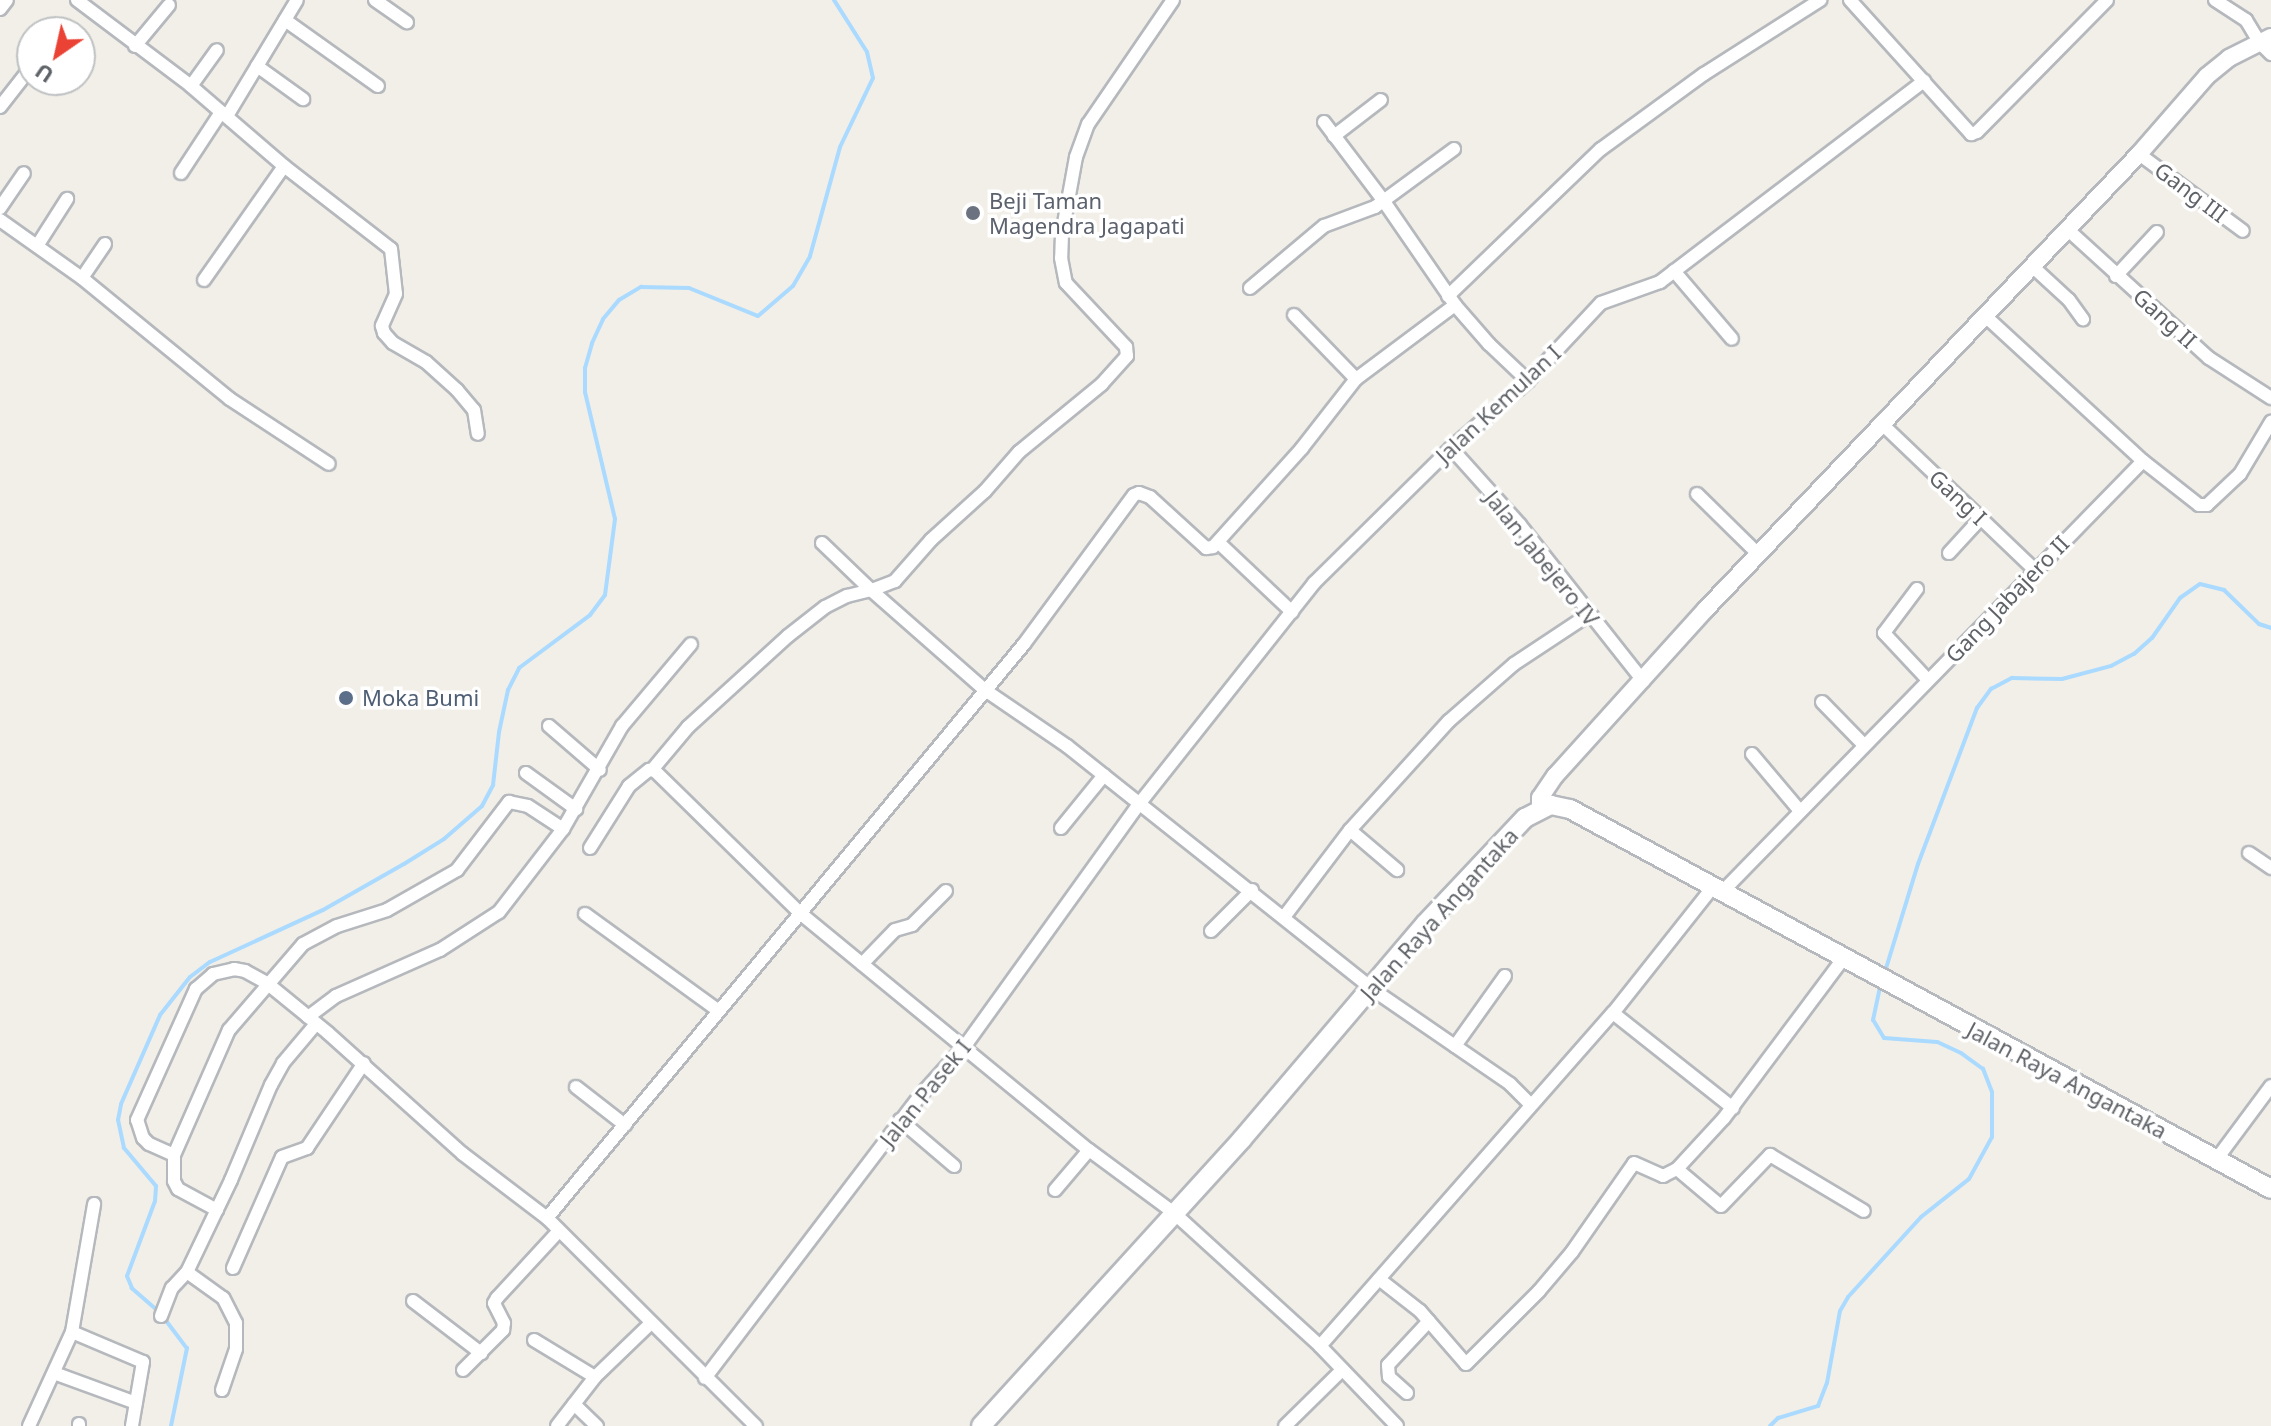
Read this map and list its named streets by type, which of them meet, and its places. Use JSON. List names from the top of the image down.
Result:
{
  "streets": {
    "main road": ["Jalan Raya Angantaka"],
    "street": [
      "Gang III",
      "Gang II",
      "Jalan Kemulan I",
      "Gang I",
      "Jalan Jabejero IV",
      "Gang Jabajero II",
      "Jalan Pasek I"
    ]
  },
  "crossings": [
    ["Jalan Kemulan I", "Jalan Jabejero IV"],
    ["Jalan Kemulan I", "Jalan Pasek I"],
    ["Gang I", "Gang Jabajero II"],
    ["Gang Jabajero II", "Jalan Raya Angantaka"]
  ],
  "places": ["Beji Taman Magendra Jagapati", "Moka Bumi"],
  "north": "bottom left"
}
